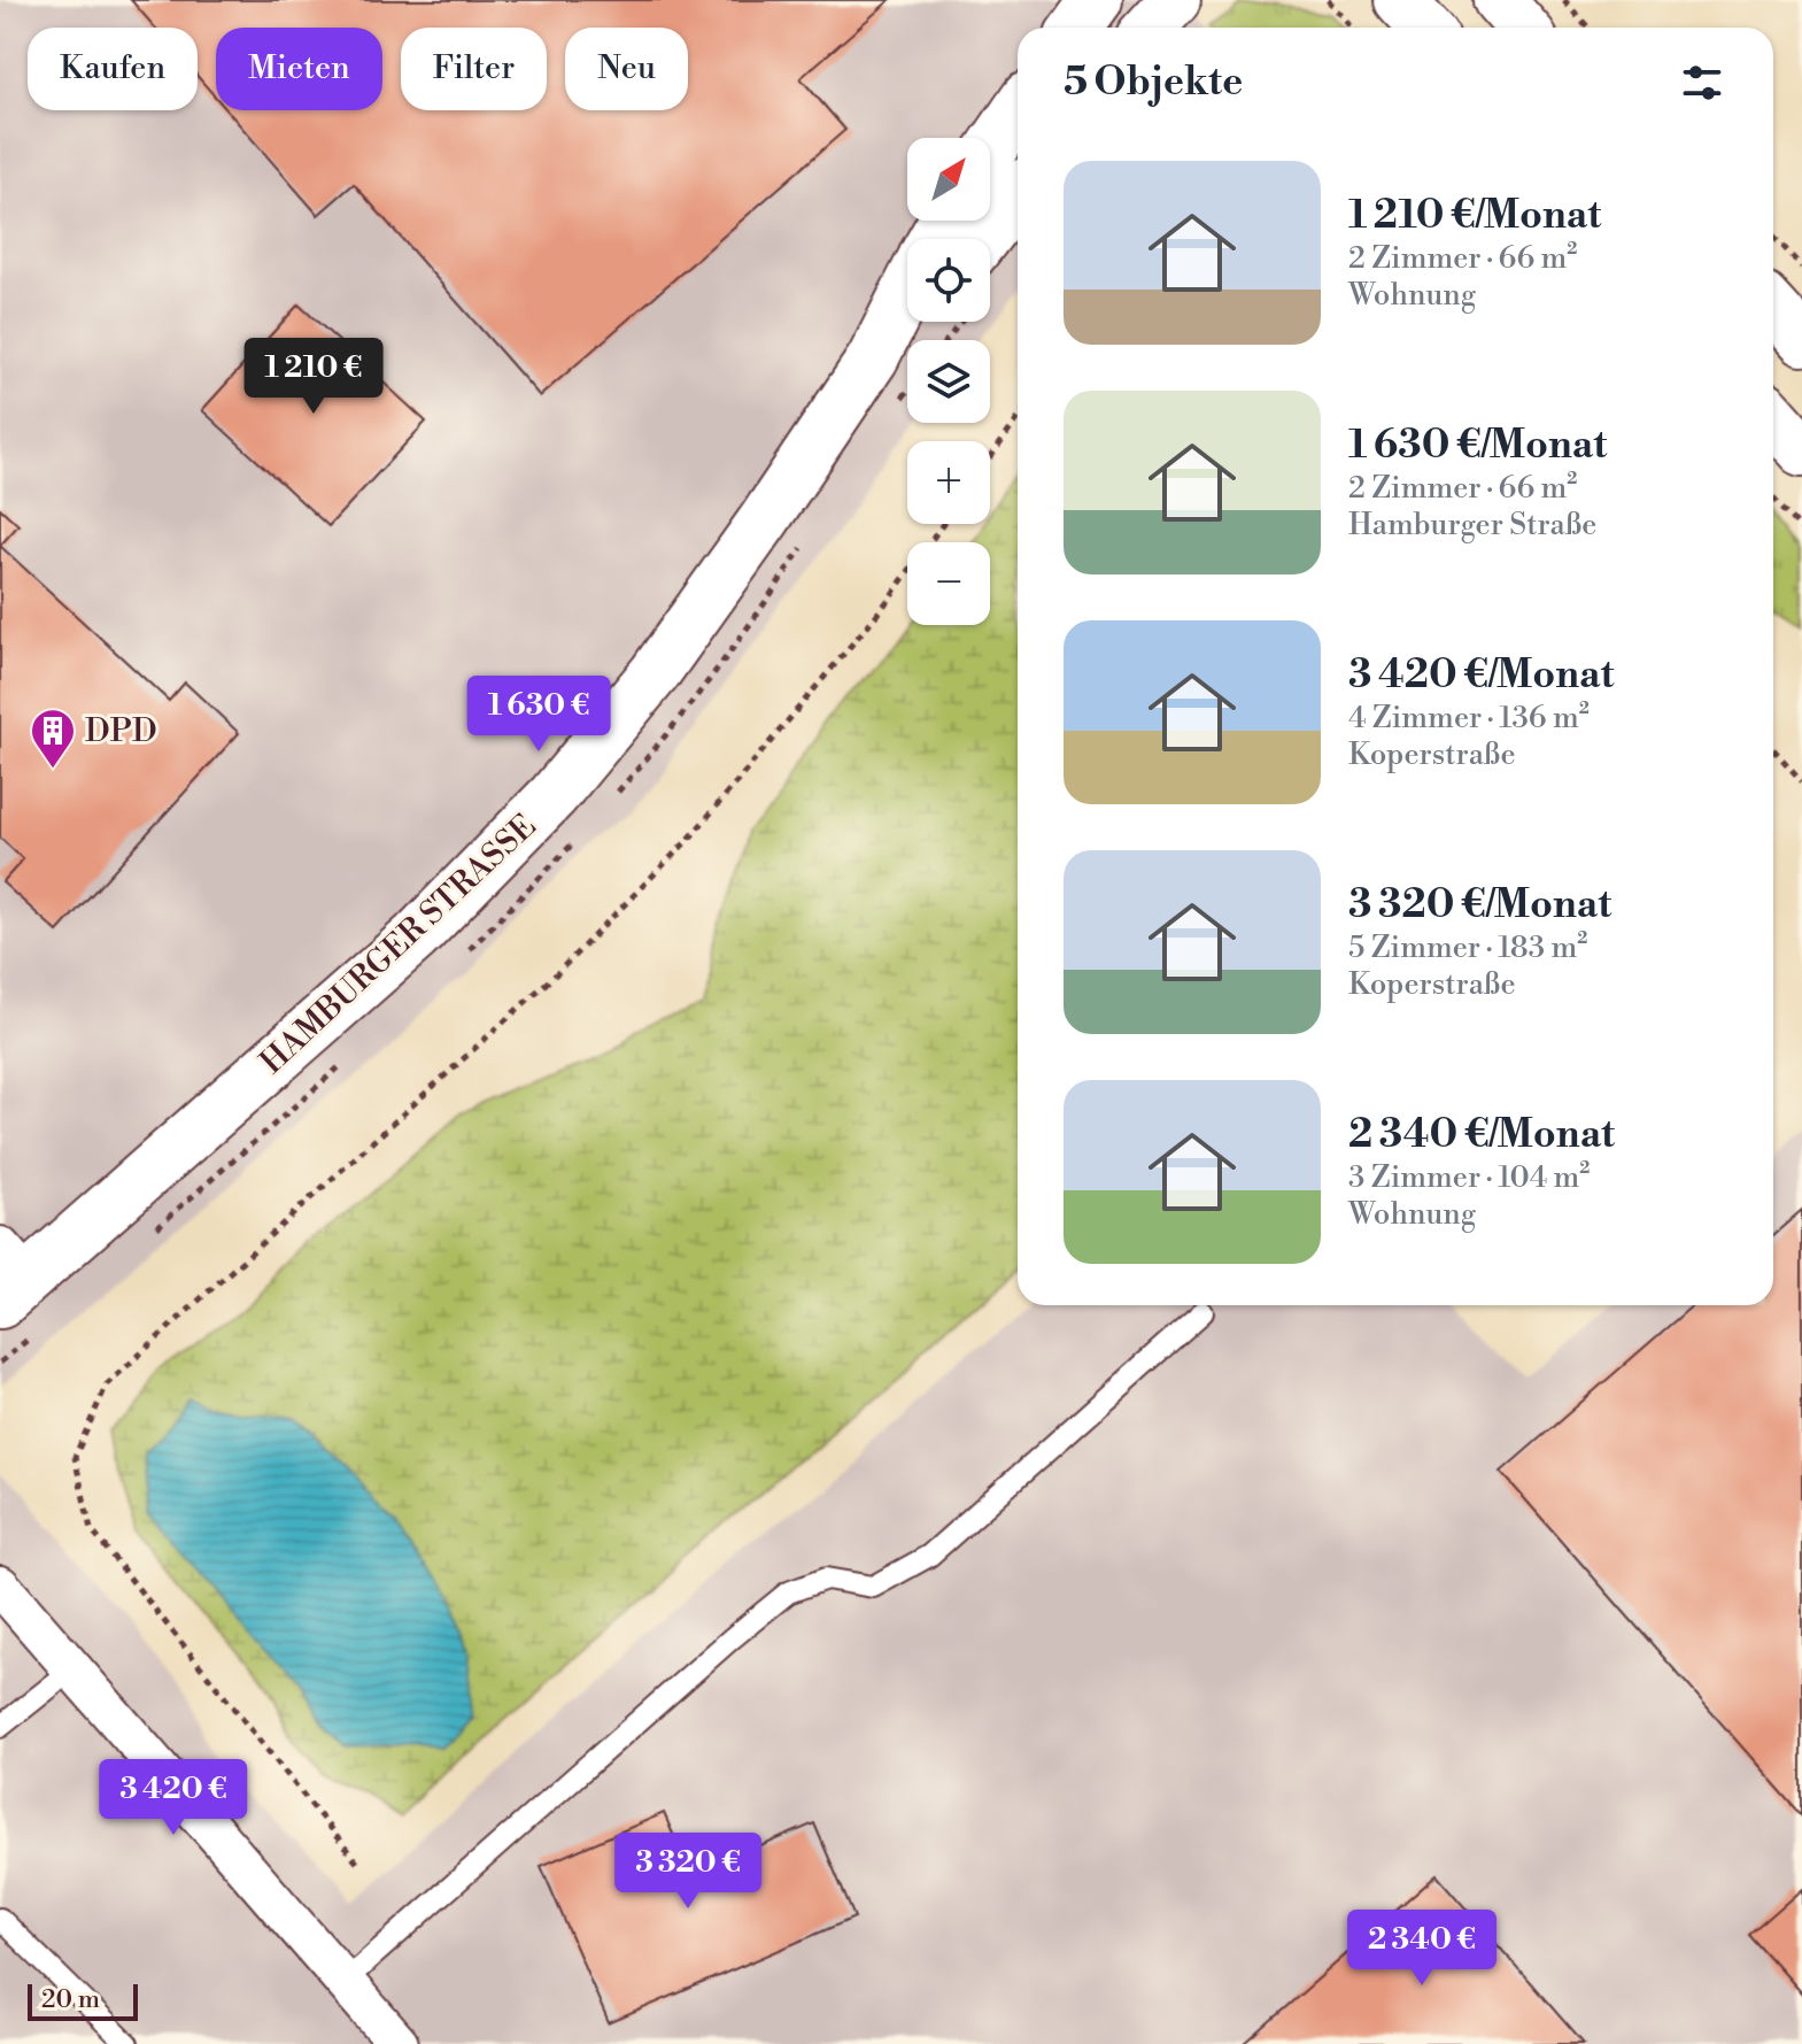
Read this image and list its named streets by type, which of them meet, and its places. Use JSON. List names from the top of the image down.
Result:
{
  "streets": {
    "street": ["HAMBURGER STRASSE"]
  },
  "places": {
    "building": ["DPD"]
  },
  "scale_bar": "20 m",
  "north": "top right",
  "page": {
    "chip": [
      "Kaufen",
      "Mieten",
      "Filter",
      "Neu"
    ],
    "heading": "5 Objekte",
    "map_buttons": ["+", "−"],
    "list": [
      {
        "name": "1 210 €/Monat",
        "note": "2 Zimmer · 66 m² · Wohnung"
      },
      {
        "name": "1 630 €/Monat",
        "note": "2 Zimmer · 66 m² · Hamburger Straße"
      },
      {
        "name": "3 420 €/Monat",
        "note": "4 Zimmer · 136 m² · Koperstraße"
      },
      {
        "name": "3 320 €/Monat",
        "note": "5 Zimmer · 183 m² · Koperstraße"
      },
      {
        "name": "2 340 €/Monat",
        "note": "3 Zimmer · 104 m² · Wohnung"
      }
    ],
    "price": [
      "1 210 €",
      "1 630 €",
      "3 420 €",
      "3 320 €",
      "2 340 €"
    ],
    "scale": "20 m"
  }
}
